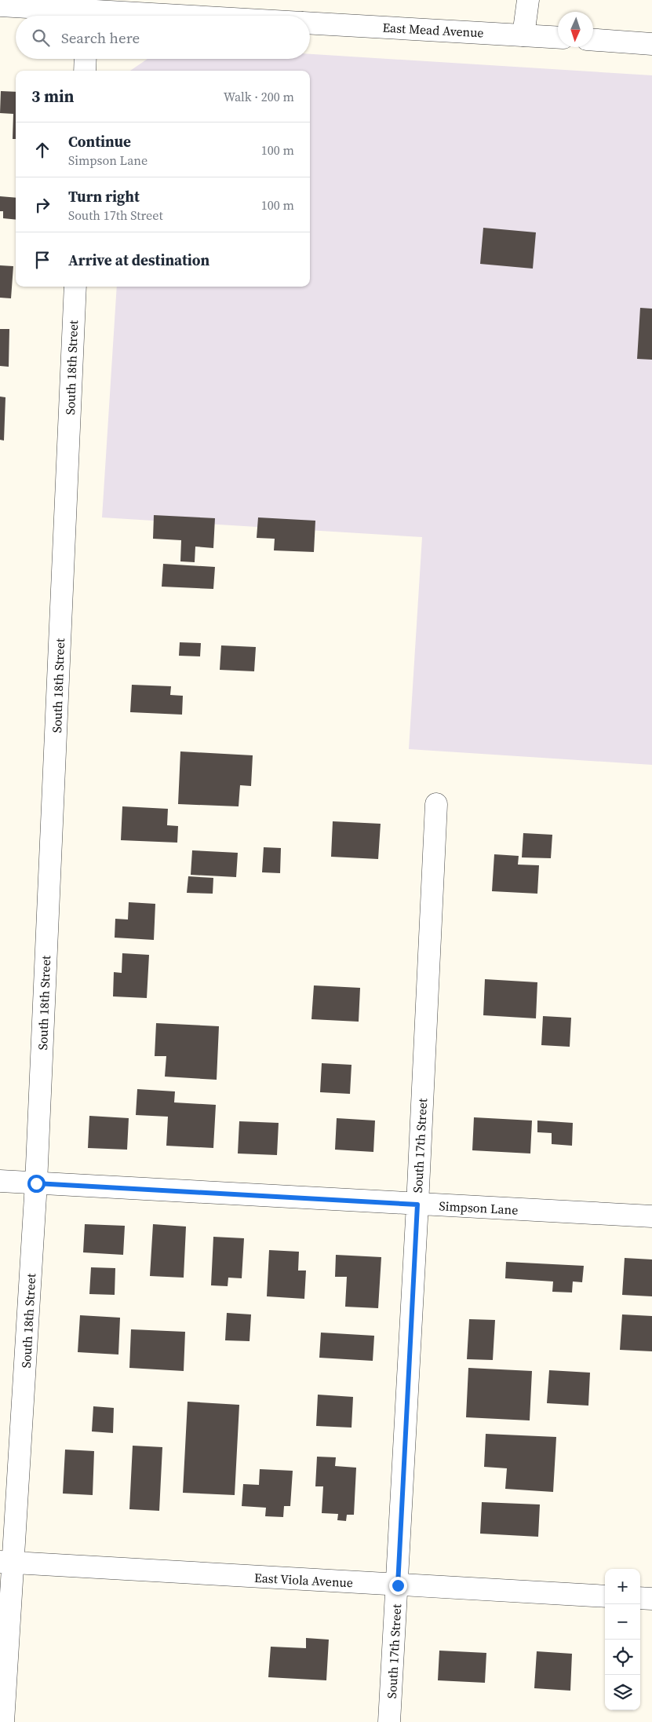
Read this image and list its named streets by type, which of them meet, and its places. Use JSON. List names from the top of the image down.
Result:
{
  "streets": {
    "street": [
      "East Mead Avenue",
      "South 18th Street",
      "South 17th Street",
      "Simpson Lane",
      "East Viola Avenue"
    ]
  },
  "crossings": [
    ["South 18th Street", "Simpson Lane"],
    ["South 18th Street", "East Viola Avenue"],
    ["South 17th Street", "Simpson Lane"],
    ["South 17th Street", "East Viola Avenue"]
  ],
  "north": "bottom",
  "page": {
    "search": "Search here",
    "heading": ["3 min", "Walk · 200 m"],
    "list": [
      ["Continue", "Simpson Lane", "100 m"],
      ["Turn right", "South 17th Street", "100 m"],
      "Arrive at destination"
    ],
    "map_buttons": ["+", "−"]
  }
}
